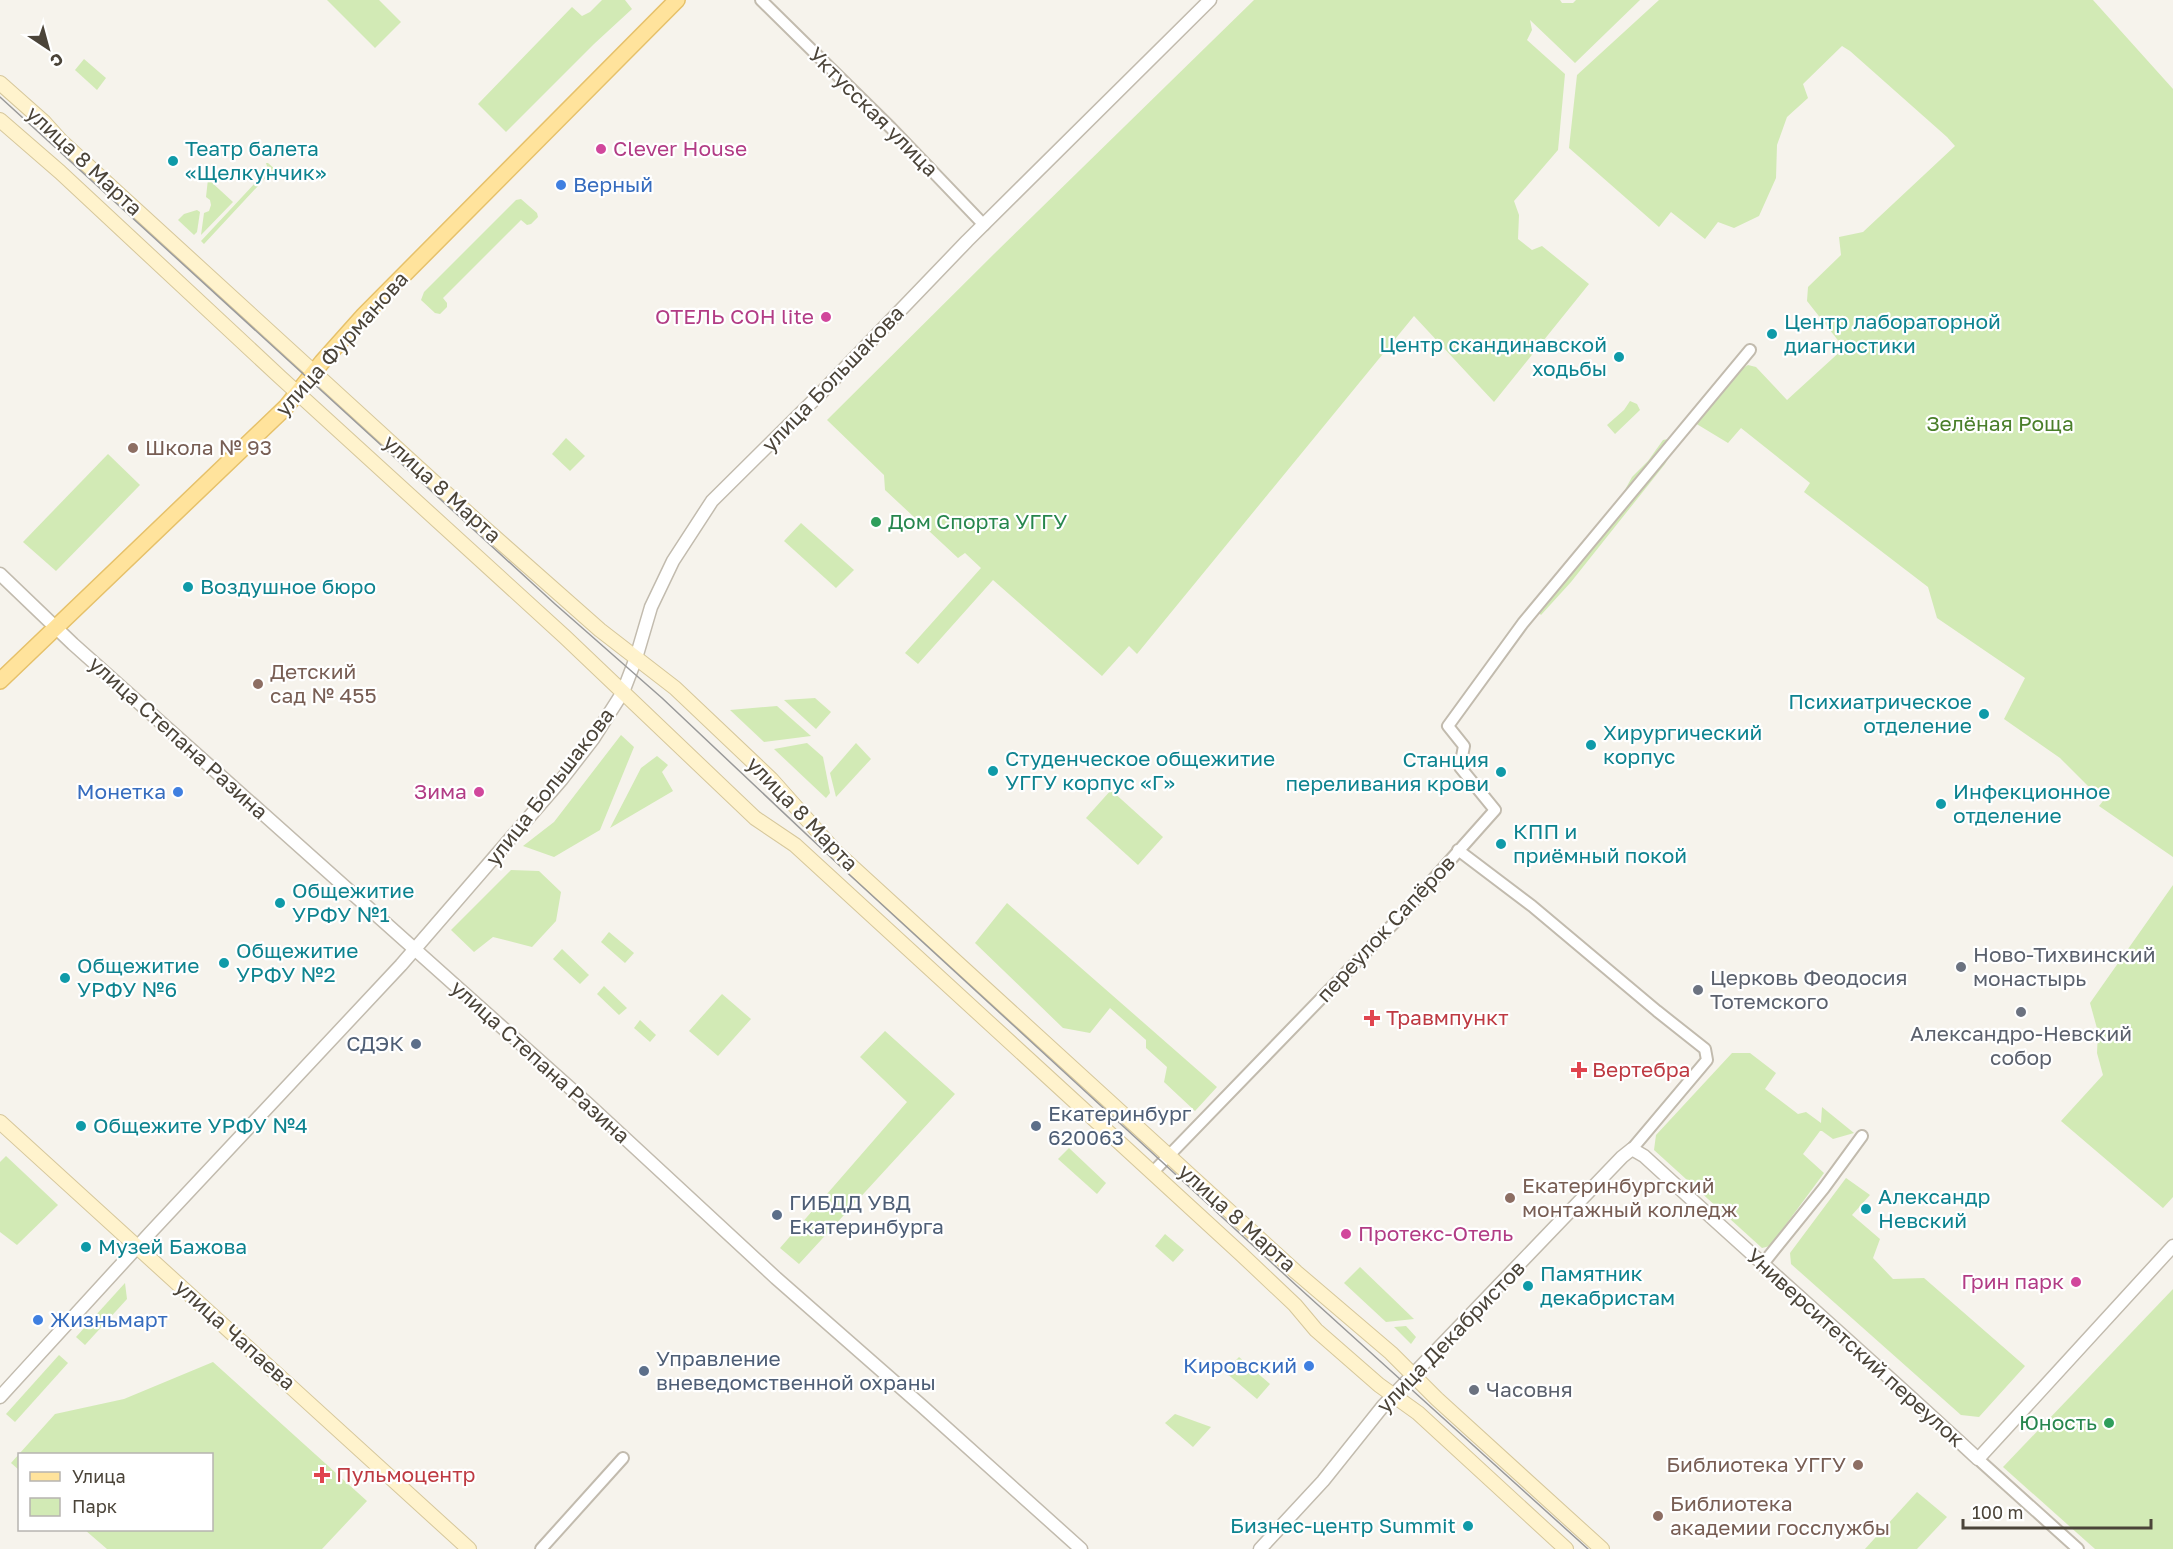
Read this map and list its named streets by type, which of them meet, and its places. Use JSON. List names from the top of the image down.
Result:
{
  "streets": {
    "main road": ["улица 8 Марта", "улица Фурманова", "улица Чапаева"],
    "street": [
      "Уктусская улица",
      "улица Большакова",
      "улица Степана Разина",
      "переулок Сапёров",
      "улица Декабристов",
      "Университетский переулок"
    ]
  },
  "crossings": [
    ["Уктусская улица", "улица Большакова"],
    ["улица 8 Марта", "улица Фурманова"],
    ["улица 8 Марта", "улица Большакова"],
    ["улица 8 Марта", "переулок Сапёров"],
    ["улица 8 Марта", "улица Декабристов"],
    ["улица Фурманова", "улица Степана Разина"],
    ["улица Большакова", "улица Степана Разина"],
    ["улица Большакова", "улица Чапаева"],
    ["переулок Сапёров", "улица Декабристов"],
    ["улица Декабристов", "Университетский переулок"]
  ],
  "parks": ["Зелёная Роща"],
  "places": {
    "other": [
      "Clever House",
      "Театр балета «Щелкунчик»",
      "Верный",
      "ОТЕЛЬ СОН lite",
      "Центр лабораторной диагностики",
      "Центр скандинавской ходьбы",
      "Школа № 93",
      "Дом Спорта УГГУ",
      "Воздушное бюро",
      "Детский сад № 455",
      "Психиатрическое отделение",
      "Хирургический корпус",
      "Студенческое общежитие УГГУ корпус «Г»",
      "Станция переливания крови",
      "Монетка",
      "Зима",
      "Инфекционное отделение",
      "КПП и приёмный покой",
      "Общежитие УРФУ №1",
      "Общежитие УРФУ №2",
      "Ново-Тихвинский монастырь",
      "Общежитие УРФУ №6",
      "Церковь Феодосия Тотемского",
      "Александро-Невский собор",
      "СДЭК",
      "Общежите УРФУ №4",
      "Екатеринбург 620063",
      "Екатеринбургский монтажный колледж",
      "Александр Невский",
      "ГИБДД УВД Екатеринбурга",
      "Протекс-Отель",
      "Музей Бажова",
      "Грин парк",
      "Памятник декабристам",
      "Жизньмарт",
      "Кировский",
      "Управление вневедомственной охраны",
      "Часовня",
      "Юность",
      "Библиотека УГГУ",
      "Библиотека академии госслужбы",
      "Бизнес-центр Summit"
    ],
    "health": ["Травмпункт", "Вертебра", "Пульмоцентр"]
  },
  "legend": ["Улица", "Парк"],
  "scale_bar": "100 m",
  "north": "bottom right"
}
